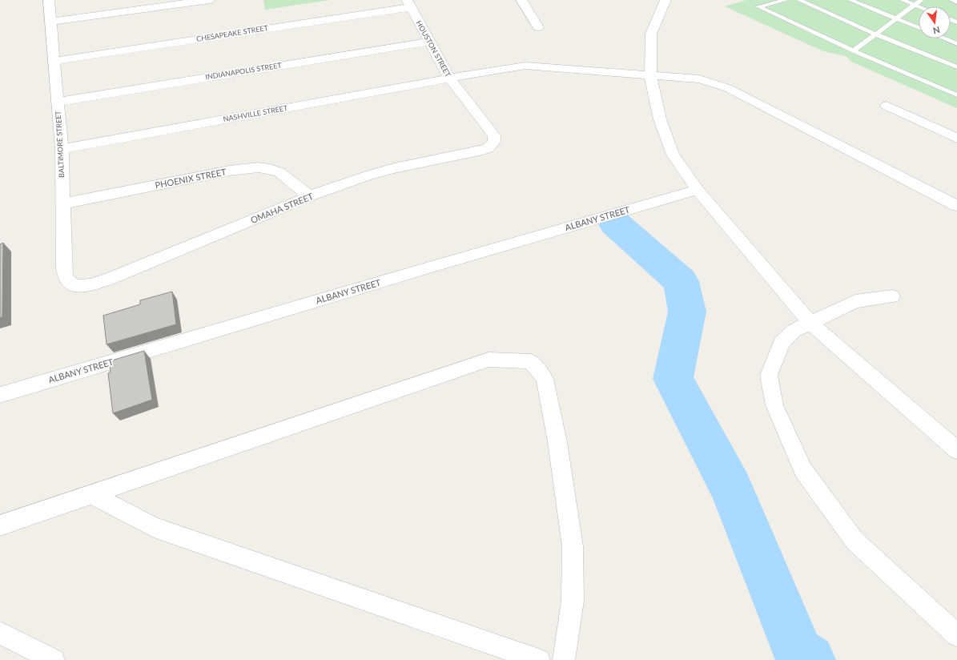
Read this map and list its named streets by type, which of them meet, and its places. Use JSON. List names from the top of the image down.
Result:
{
  "streets": {
    "street": [
      "CHESAPEAKE STREET",
      "HOUSTON STREET",
      "INDIANAPOLIS STREET",
      "NASHVILLE STREET",
      "BALTIMORE STREET",
      "PHOENIX STREET",
      "OMAHA STREET",
      "ALBANY STREET"
    ]
  },
  "crossings": [
    ["CHESAPEAKE STREET", "HOUSTON STREET"],
    ["CHESAPEAKE STREET", "BALTIMORE STREET"],
    ["HOUSTON STREET", "INDIANAPOLIS STREET"],
    ["HOUSTON STREET", "NASHVILLE STREET"],
    ["HOUSTON STREET", "OMAHA STREET"],
    ["INDIANAPOLIS STREET", "BALTIMORE STREET"],
    ["NASHVILLE STREET", "BALTIMORE STREET"],
    ["BALTIMORE STREET", "PHOENIX STREET"],
    ["BALTIMORE STREET", "OMAHA STREET"],
    ["PHOENIX STREET", "OMAHA STREET"]
  ],
  "north": "bottom"
}
